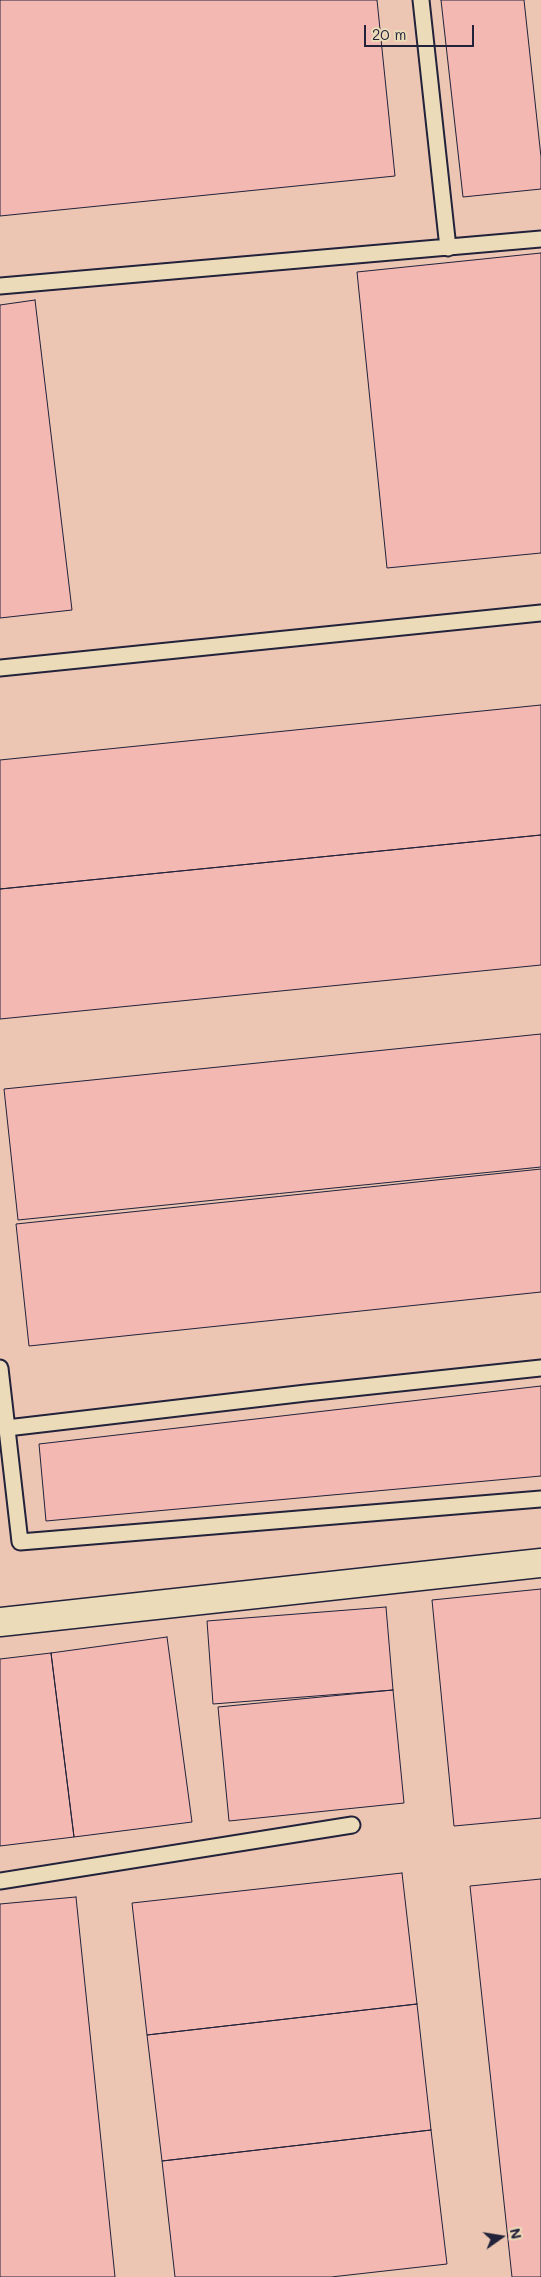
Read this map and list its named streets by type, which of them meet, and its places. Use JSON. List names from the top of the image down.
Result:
{
  "scale_bar": "20 m",
  "north": "right"
}
